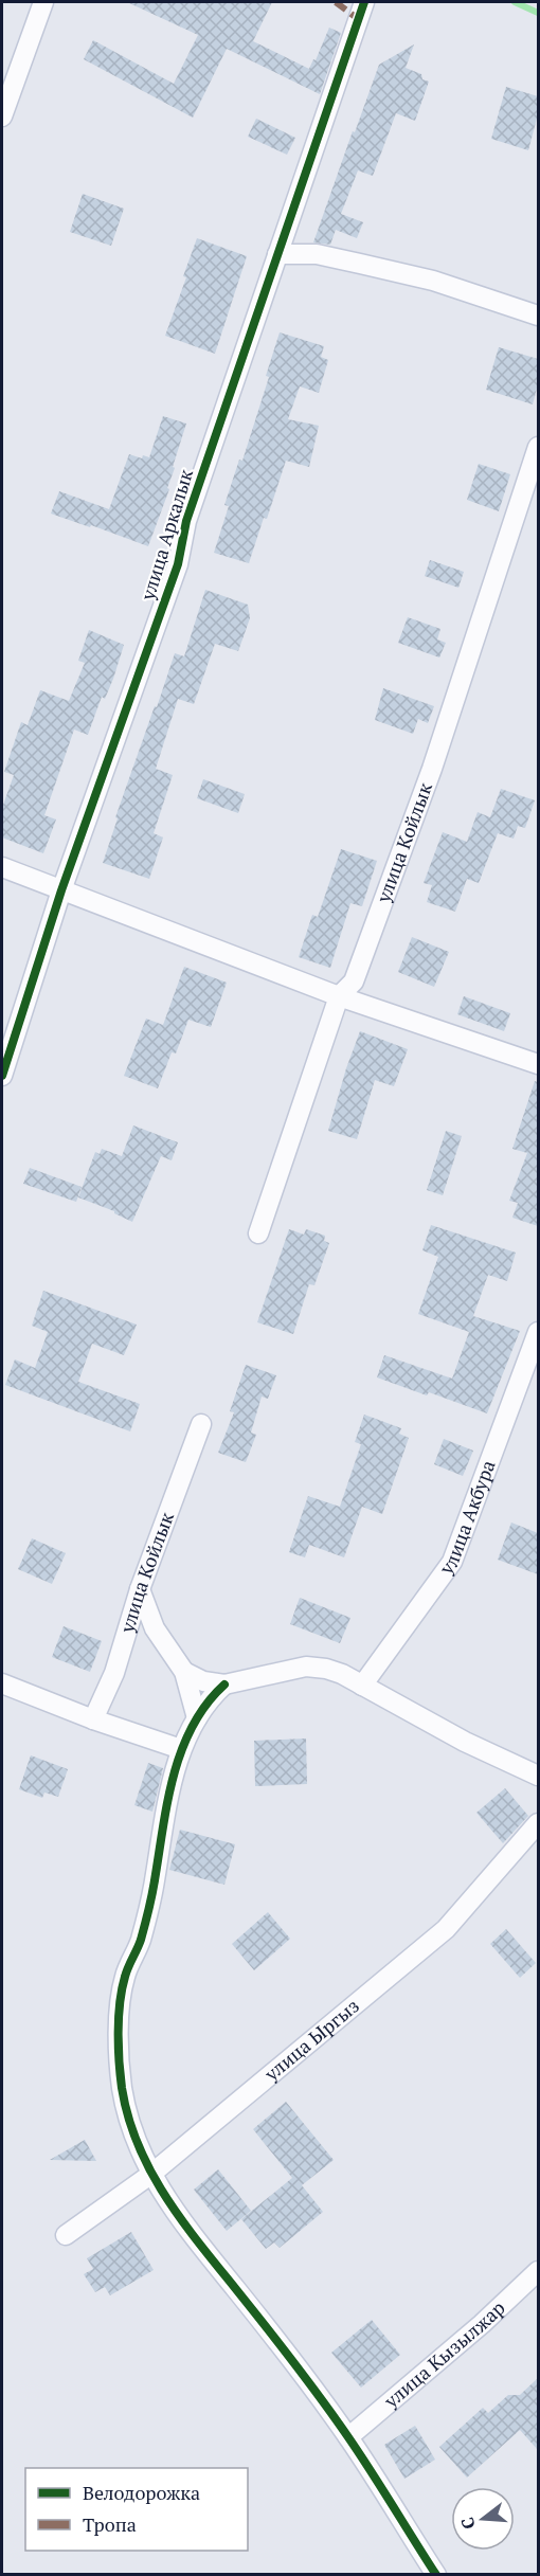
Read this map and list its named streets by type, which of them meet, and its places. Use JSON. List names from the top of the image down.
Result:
{
  "streets": {
    "street": [
      "улица Аркалык",
      "улица Койлык",
      "улица Акбура",
      "улица Ыргыз",
      "улица Кызылжар"
    ]
  },
  "legend": ["Велодорожка", "Тропа"],
  "north": "left"
}
